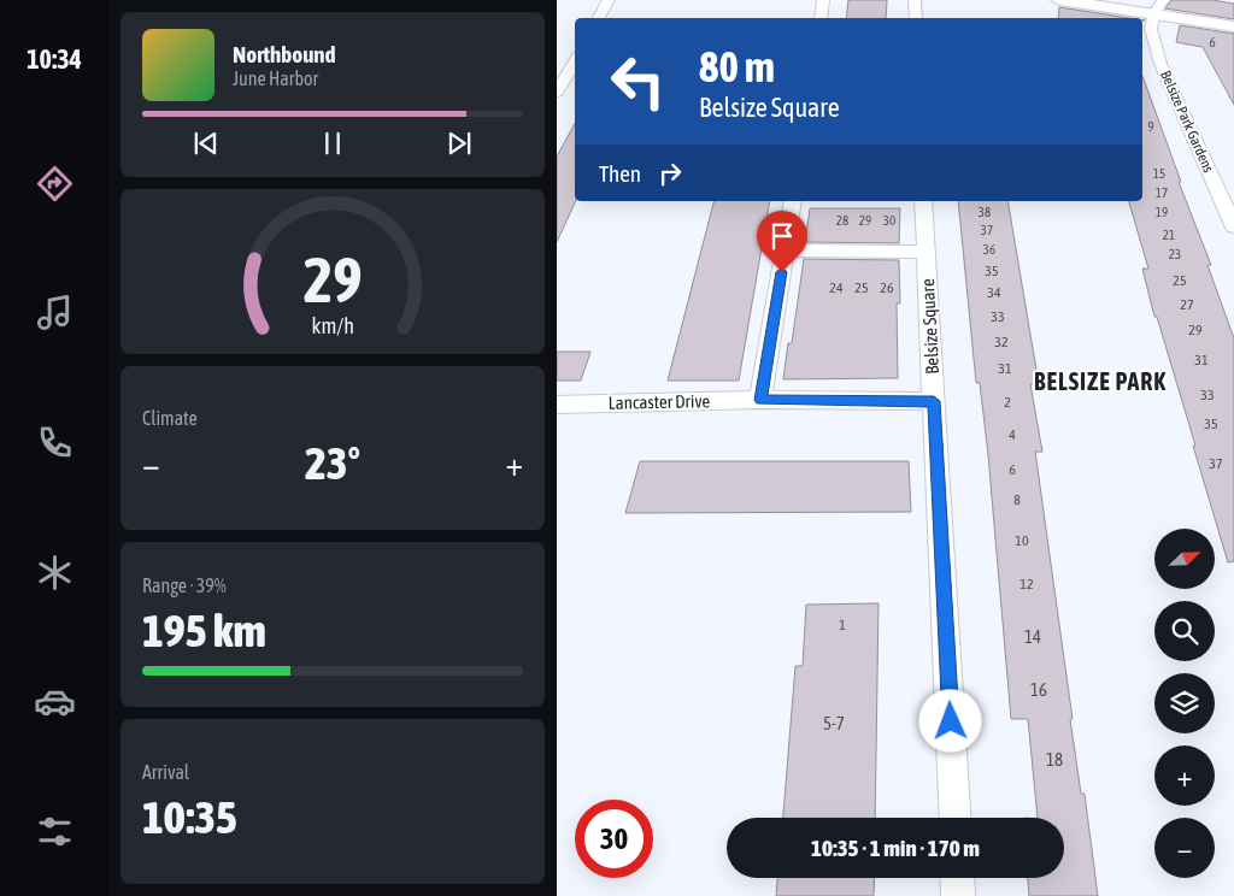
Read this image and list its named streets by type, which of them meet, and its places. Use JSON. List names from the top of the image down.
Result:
{
  "streets": {
    "street": ["Belsize Park Gardens", "Belsize Square", "Lancaster Drive"]
  },
  "crossings": [
    ["Belsize Square", "Lancaster Drive"]
  ],
  "districts": ["BELSIZE PARK"],
  "house_numbers": [
    "6",
    "9",
    "15",
    "17",
    "38",
    "19",
    "28",
    "29",
    "30",
    "37",
    "21",
    "36",
    "23",
    "35",
    "25",
    "24",
    "25",
    "26",
    "34",
    "27",
    "33",
    "29",
    "32",
    "31",
    "31",
    "33",
    "2",
    "35",
    "4",
    "37",
    "6",
    "8",
    "10",
    "12",
    "1",
    "14",
    "16",
    "5-7",
    "18"
  ],
  "north": "top right",
  "page": {
    "tabs": "10:34",
    "turn": ["80 m", "Belsize Square"],
    "song": ["Northbound", "June Harbor"],
    "then": "Then",
    "tile": [
      "Climate",
      ["Range · 39%", "195 km"],
      ["Arrival", "10:35"]
    ],
    "heat": ["−", "23°", "+"],
    "map_buttons": ["+", "−"],
    "limit": "30",
    "trip": "10:35 · 1 min · 170 m",
    "gauge": ["29", "km/h"]
  }
}
